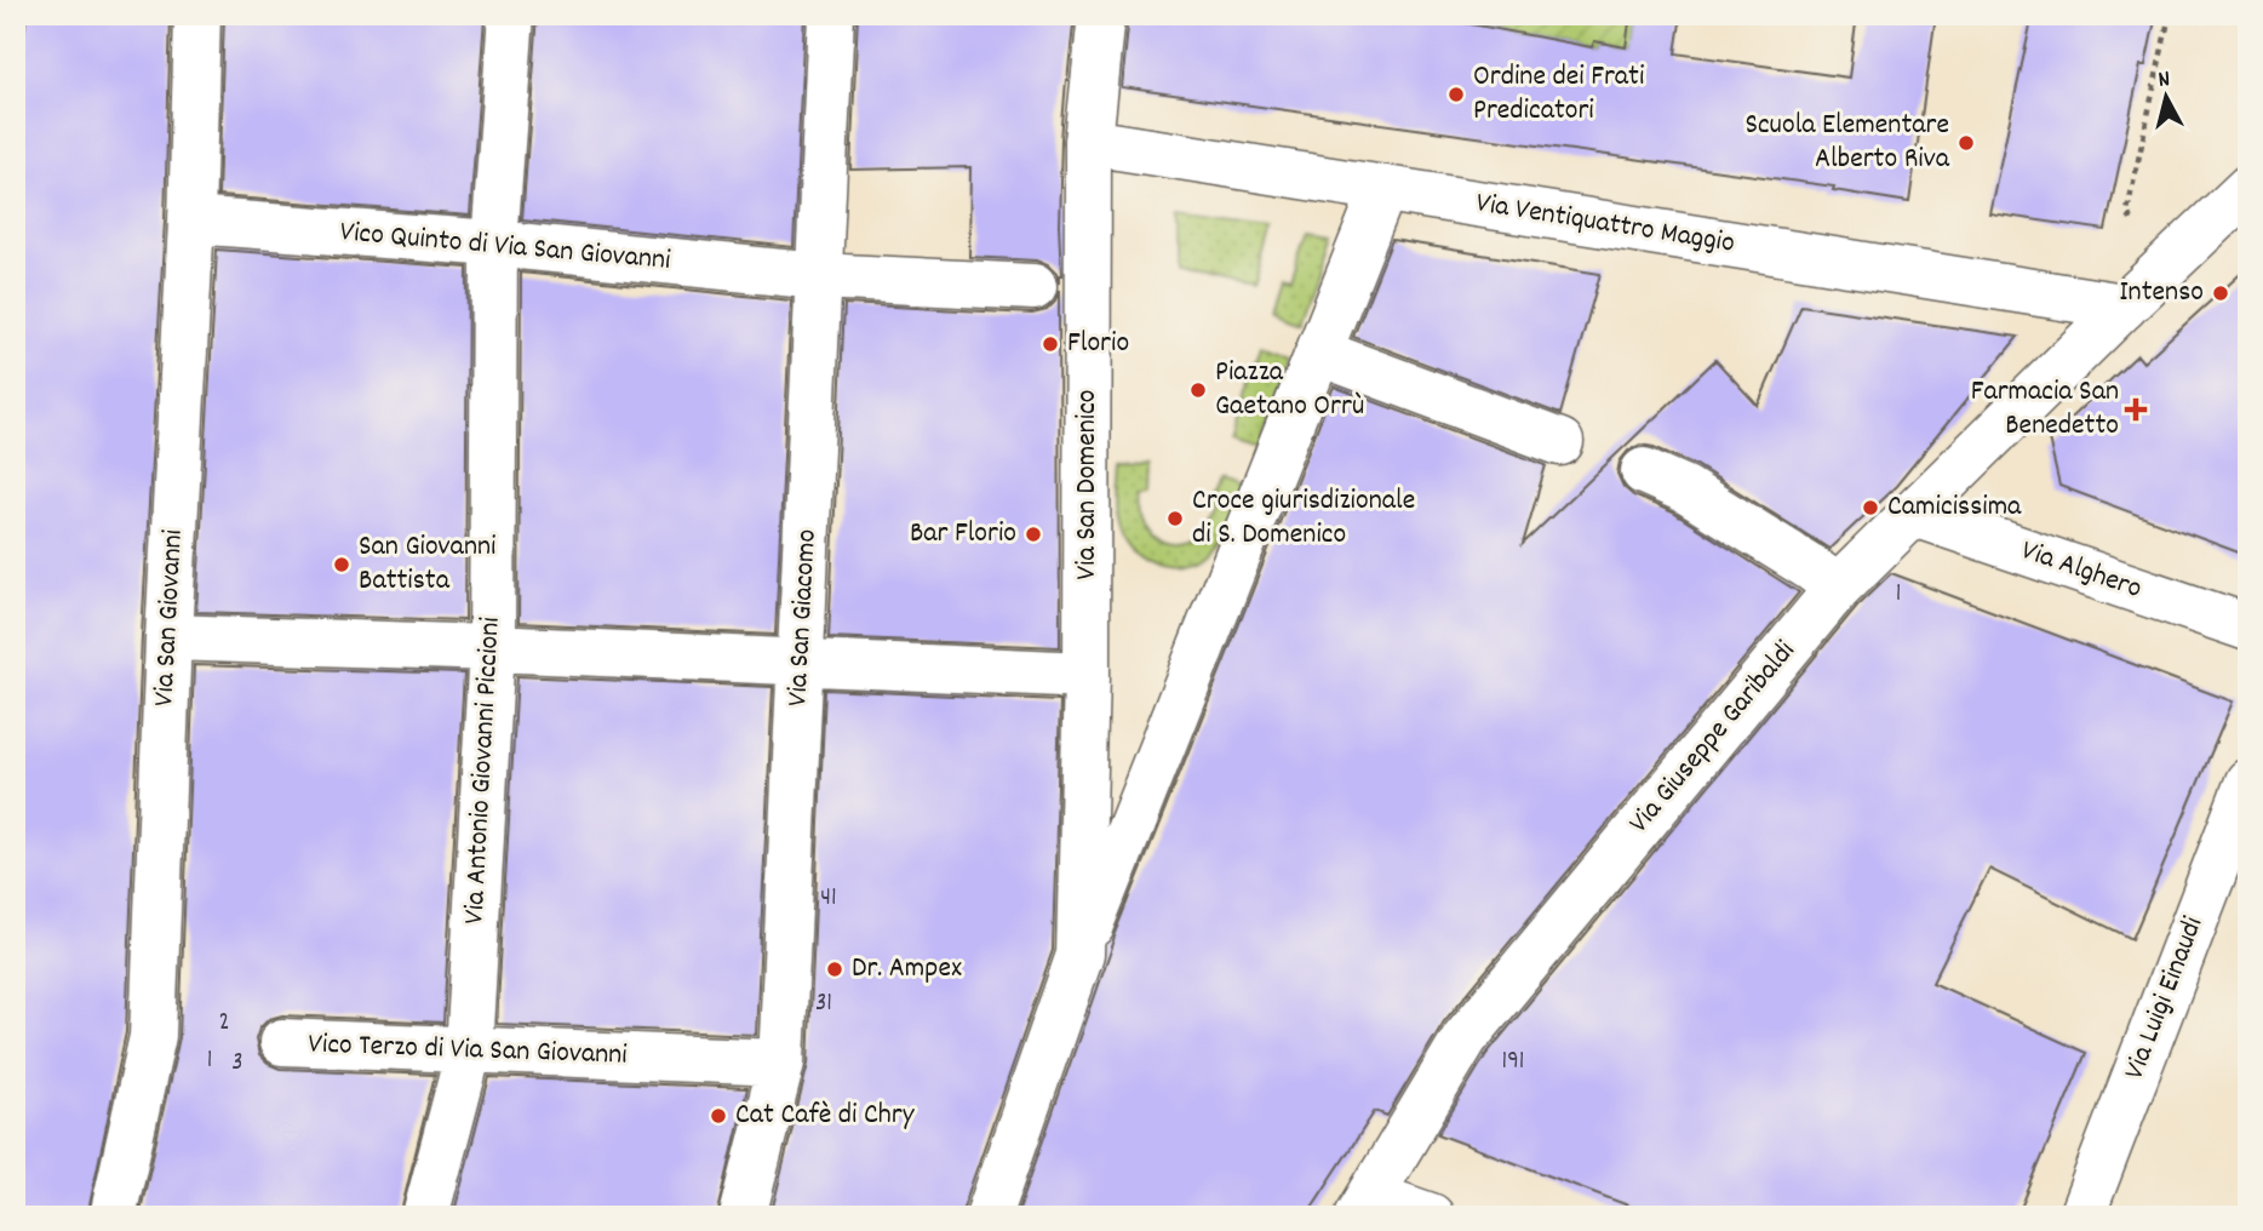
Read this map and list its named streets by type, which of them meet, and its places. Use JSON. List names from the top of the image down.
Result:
{
  "streets": {
    "street": [
      "Via Ventiquattro Maggio",
      "Vico Quinto di Via San Giovanni",
      "Via San Domenico",
      "Via Alghero",
      "Via San Giovanni",
      "Via San Giacomo",
      "Via Giuseppe Garibaldi",
      "Via Antonio Giovanni Piccioni",
      "Via Luigi Einaudi",
      "Vico Terzo di Via San Giovanni"
    ]
  },
  "crossings": [
    ["Via Ventiquattro Maggio", "Via San Domenico"],
    ["Via Ventiquattro Maggio", "Via Giuseppe Garibaldi"],
    ["Vico Quinto di Via San Giovanni", "Via San Domenico"],
    ["Vico Quinto di Via San Giovanni", "Via San Giovanni"],
    ["Vico Quinto di Via San Giovanni", "Via San Giacomo"],
    ["Vico Quinto di Via San Giovanni", "Via Antonio Giovanni Piccioni"],
    ["Via Alghero", "Via Giuseppe Garibaldi"],
    ["Via San Giacomo", "Vico Terzo di Via San Giovanni"],
    ["Via Antonio Giovanni Piccioni", "Vico Terzo di Via San Giovanni"]
  ],
  "places": {
    "other": [
      "Ordine dei Frati Predicatori",
      "Scuola Elementare Alberto Riva",
      "Intenso",
      "Florio",
      "Piazza Gaetano Orrù",
      "Camicissima",
      "Croce giurisdizionale di S. Domenico",
      "Bar Florio",
      "San Giovanni Battista",
      "Dr. Ampex",
      "Cat Cafè di Chry"
    ],
    "health": ["Farmacia San Benedetto"]
  },
  "house_numbers": [
    "1",
    "41",
    "31",
    "2",
    "1",
    "191",
    "3"
  ],
  "north": "top"
}
